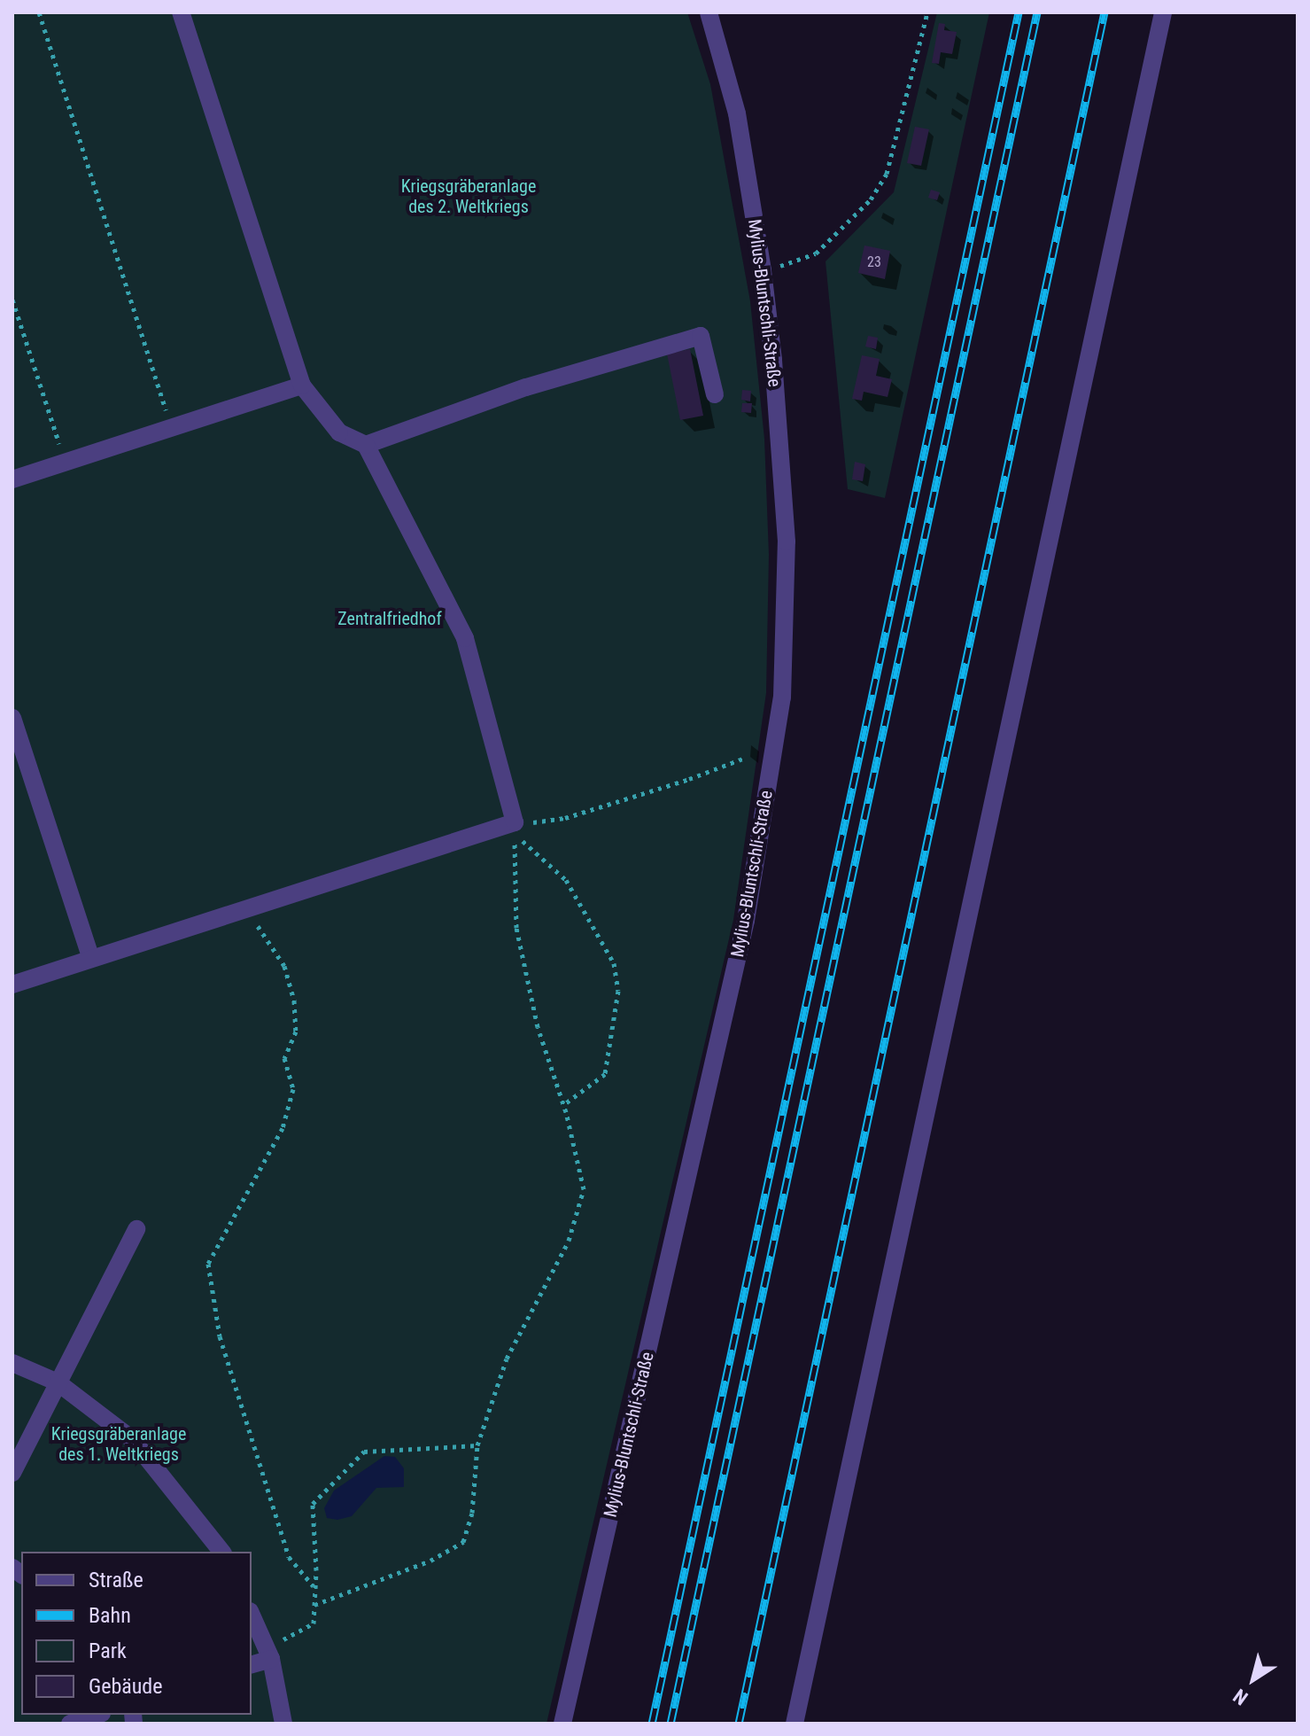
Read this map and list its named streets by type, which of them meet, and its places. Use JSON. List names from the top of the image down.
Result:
{
  "streets": {
    "street": ["Mylius-Bluntschli-Straße"]
  },
  "parks": ["Kriegsgräberanlage des 2. Weltkriegs", "Zentralfriedhof", "Kriegsgräberanlage des 1. Weltkriegs"],
  "house_numbers": ["23"],
  "legend": [
    "Straße",
    "Bahn",
    "Park",
    "Gebäude"
  ],
  "north": "bottom left"
}
